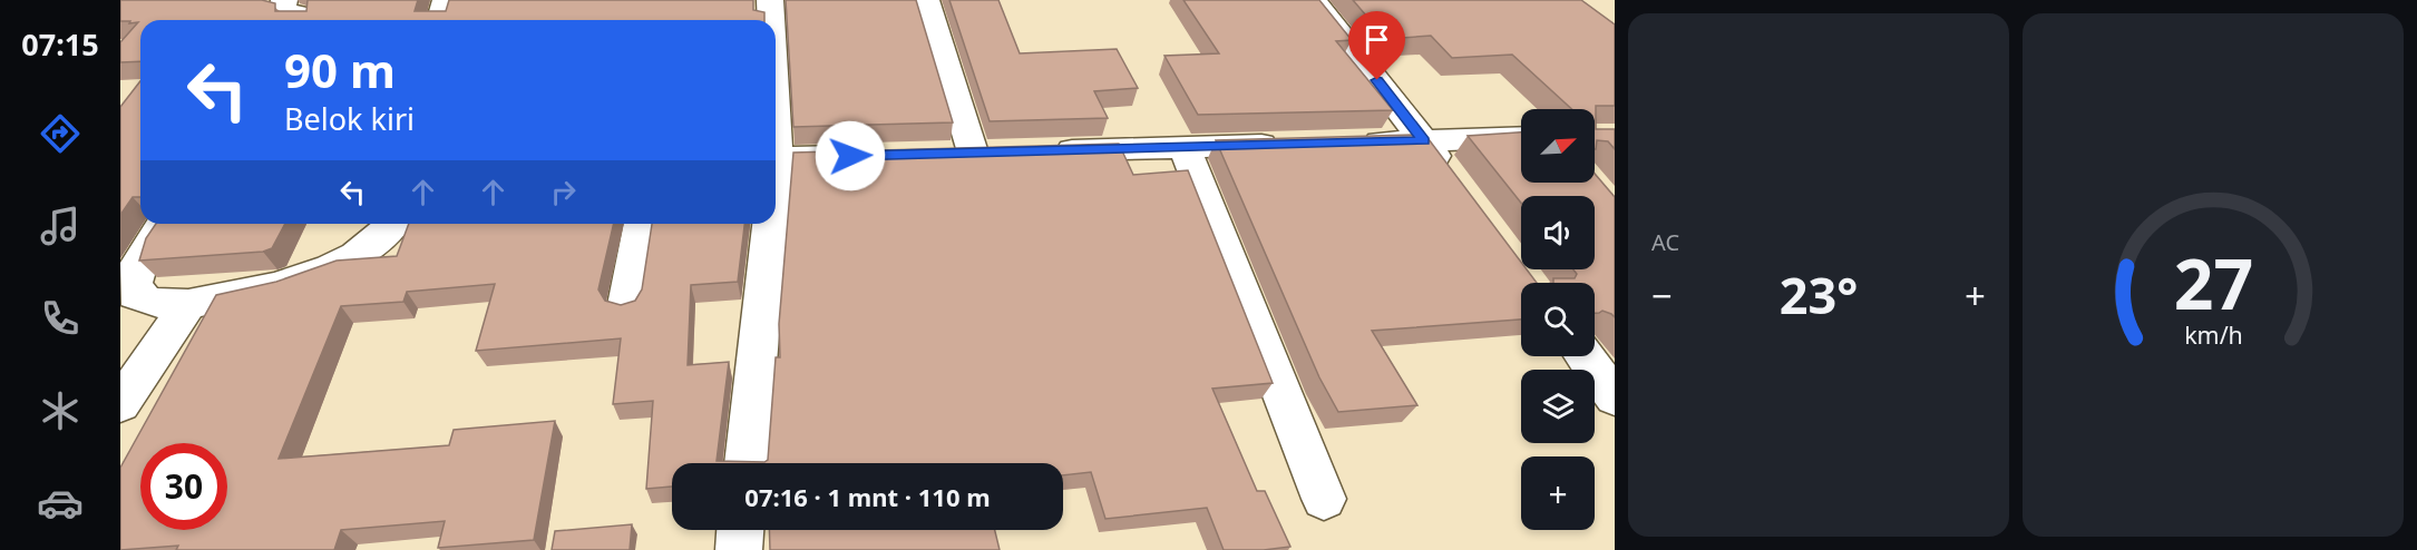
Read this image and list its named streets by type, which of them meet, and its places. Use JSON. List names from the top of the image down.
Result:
{
  "north": "top right",
  "page": {
    "tabs": "07:15",
    "tile": "AC",
    "turn": ["90 m", "Belok kiri"],
    "map_buttons": "+",
    "heat": ["−", "23°", "+"],
    "limit": "30",
    "trip": "07:16 · 1 mnt · 110 m",
    "gauge": ["27", "km/h"]
  }
}
